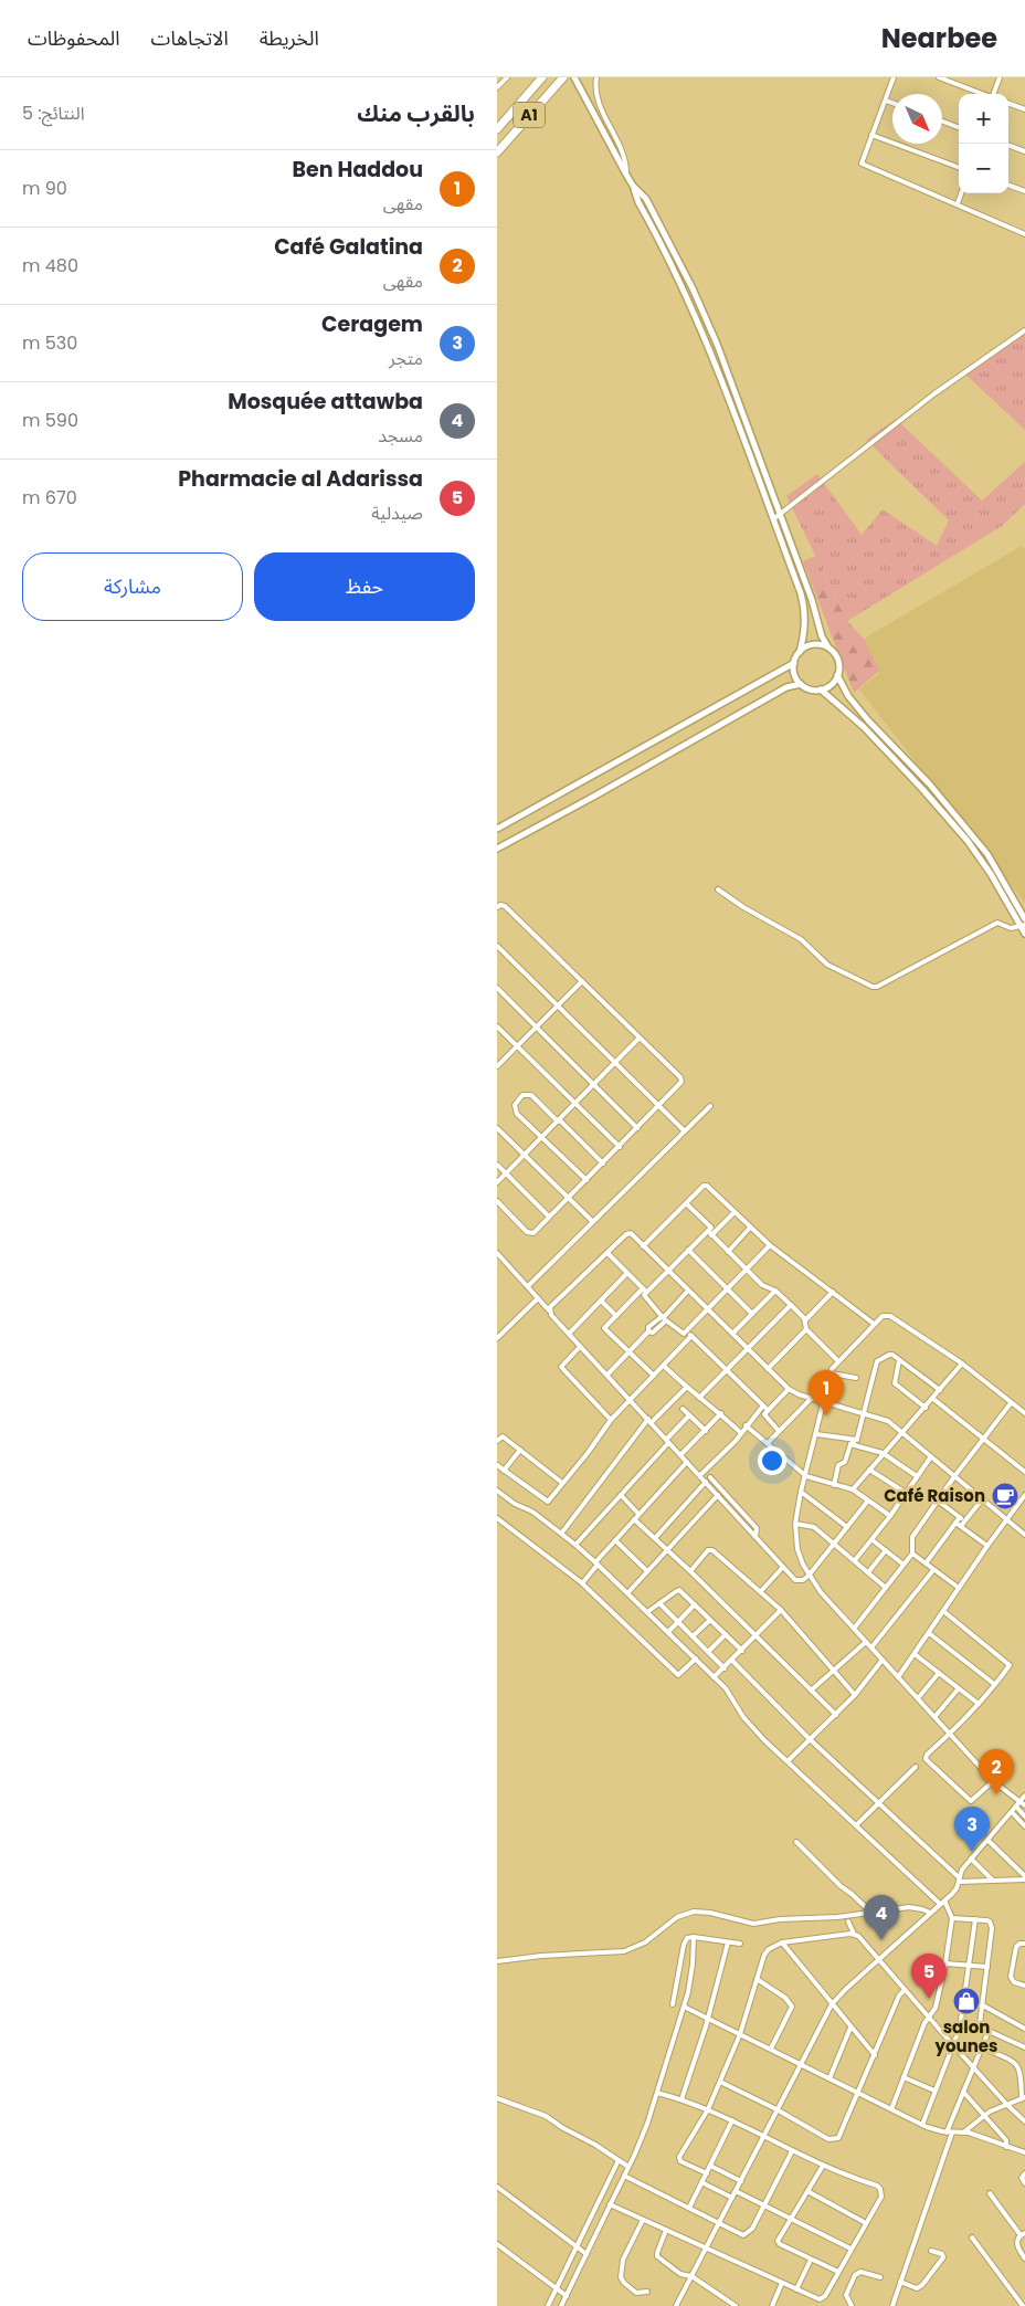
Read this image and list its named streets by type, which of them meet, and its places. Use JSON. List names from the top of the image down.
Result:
{
  "streets": {
    "highway": ["A1"]
  },
  "places": {
    "cafe": ["Café Raison"],
    "shop": ["salon younes"]
  },
  "north": "bottom right",
  "page": {
    "header": "Nearbee",
    "nav": ["الخريطة", "الاتجاهات", "المحفوظات"],
    "heading": ["بالقرب منك", "النتائج: 5"],
    "map_buttons": ["+", "−"],
    "list": [
      {
        "mark": "1",
        "name": "Ben Haddou",
        "note": "مقهى",
        "value": "90 m"
      },
      {
        "mark": "2",
        "name": "Café Galatina",
        "note": "مقهى",
        "value": "480 m"
      },
      {
        "mark": "3",
        "name": "Ceragem",
        "note": "متجر",
        "value": "530 m"
      },
      {
        "mark": "4",
        "name": "Mosquée attawba",
        "note": "مسجد",
        "value": "590 m"
      },
      {
        "mark": "5",
        "name": "Pharmacie al Adarissa",
        "note": "صيدلية",
        "value": "670 m"
      }
    ],
    "buttons": ["حفظ", "مشاركة"],
    "pins": [
      "1",
      "2",
      "3",
      "4",
      "5"
    ]
  }
}
